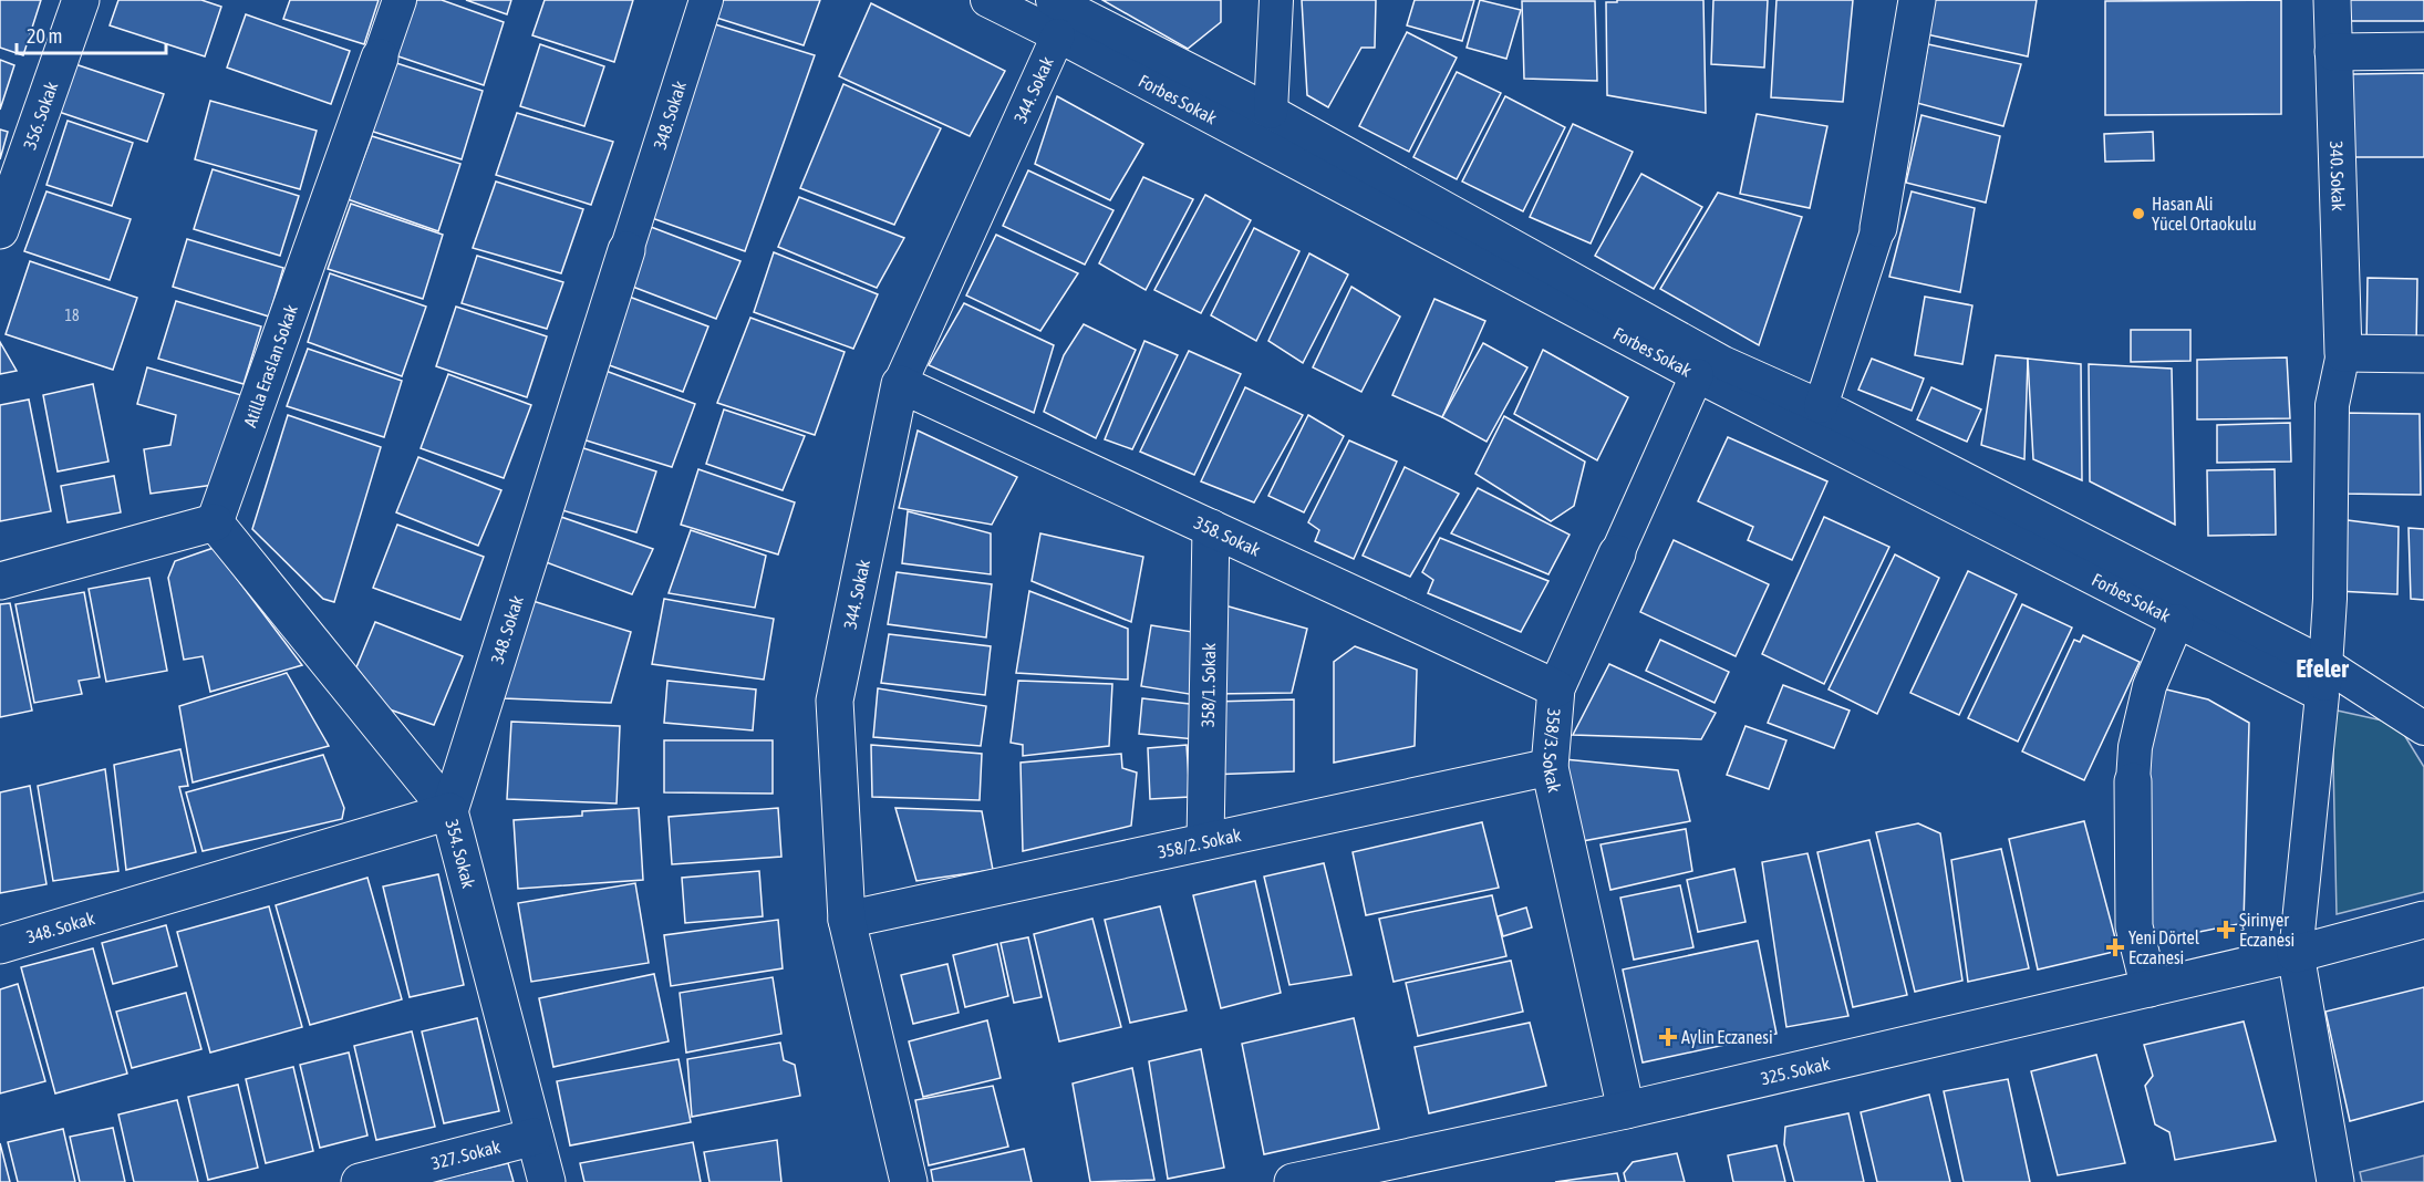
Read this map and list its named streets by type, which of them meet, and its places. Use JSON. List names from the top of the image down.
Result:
{
  "streets": {
    "street": [
      "344. Sokak",
      "Forbes Sokak",
      "356. Sokak",
      "348. Sokak",
      "340. Sokak",
      "Atilla Eraslan Sokak",
      "358. Sokak",
      "358/1. Sokak",
      "358/3. Sokak",
      "358/2. Sokak",
      "354. Sokak",
      "325. Sokak",
      "327. Sokak"
    ]
  },
  "crossings": [
    ["344. Sokak", "Forbes Sokak"],
    ["344. Sokak", "358. Sokak"],
    ["344. Sokak", "358/2. Sokak"],
    ["Forbes Sokak", "358/3. Sokak"],
    ["348. Sokak", "354. Sokak"],
    ["Atilla Eraslan Sokak", "354. Sokak"],
    ["358. Sokak", "358/1. Sokak"],
    ["358. Sokak", "358/3. Sokak"],
    ["358/1. Sokak", "358/2. Sokak"],
    ["358/3. Sokak", "358/2. Sokak"],
    ["358/3. Sokak", "325. Sokak"],
    ["354. Sokak", "327. Sokak"]
  ],
  "districts": ["Efeler"],
  "places": {
    "other": ["Hasan Ali Yücel Ortaokulu"],
    "health": ["Şirinyer Eczanesi", "Yeni Dörtel Eczanesi", "Aylin Eczanesi"]
  },
  "house_numbers": ["18"],
  "scale_bar": "20 m"
}
